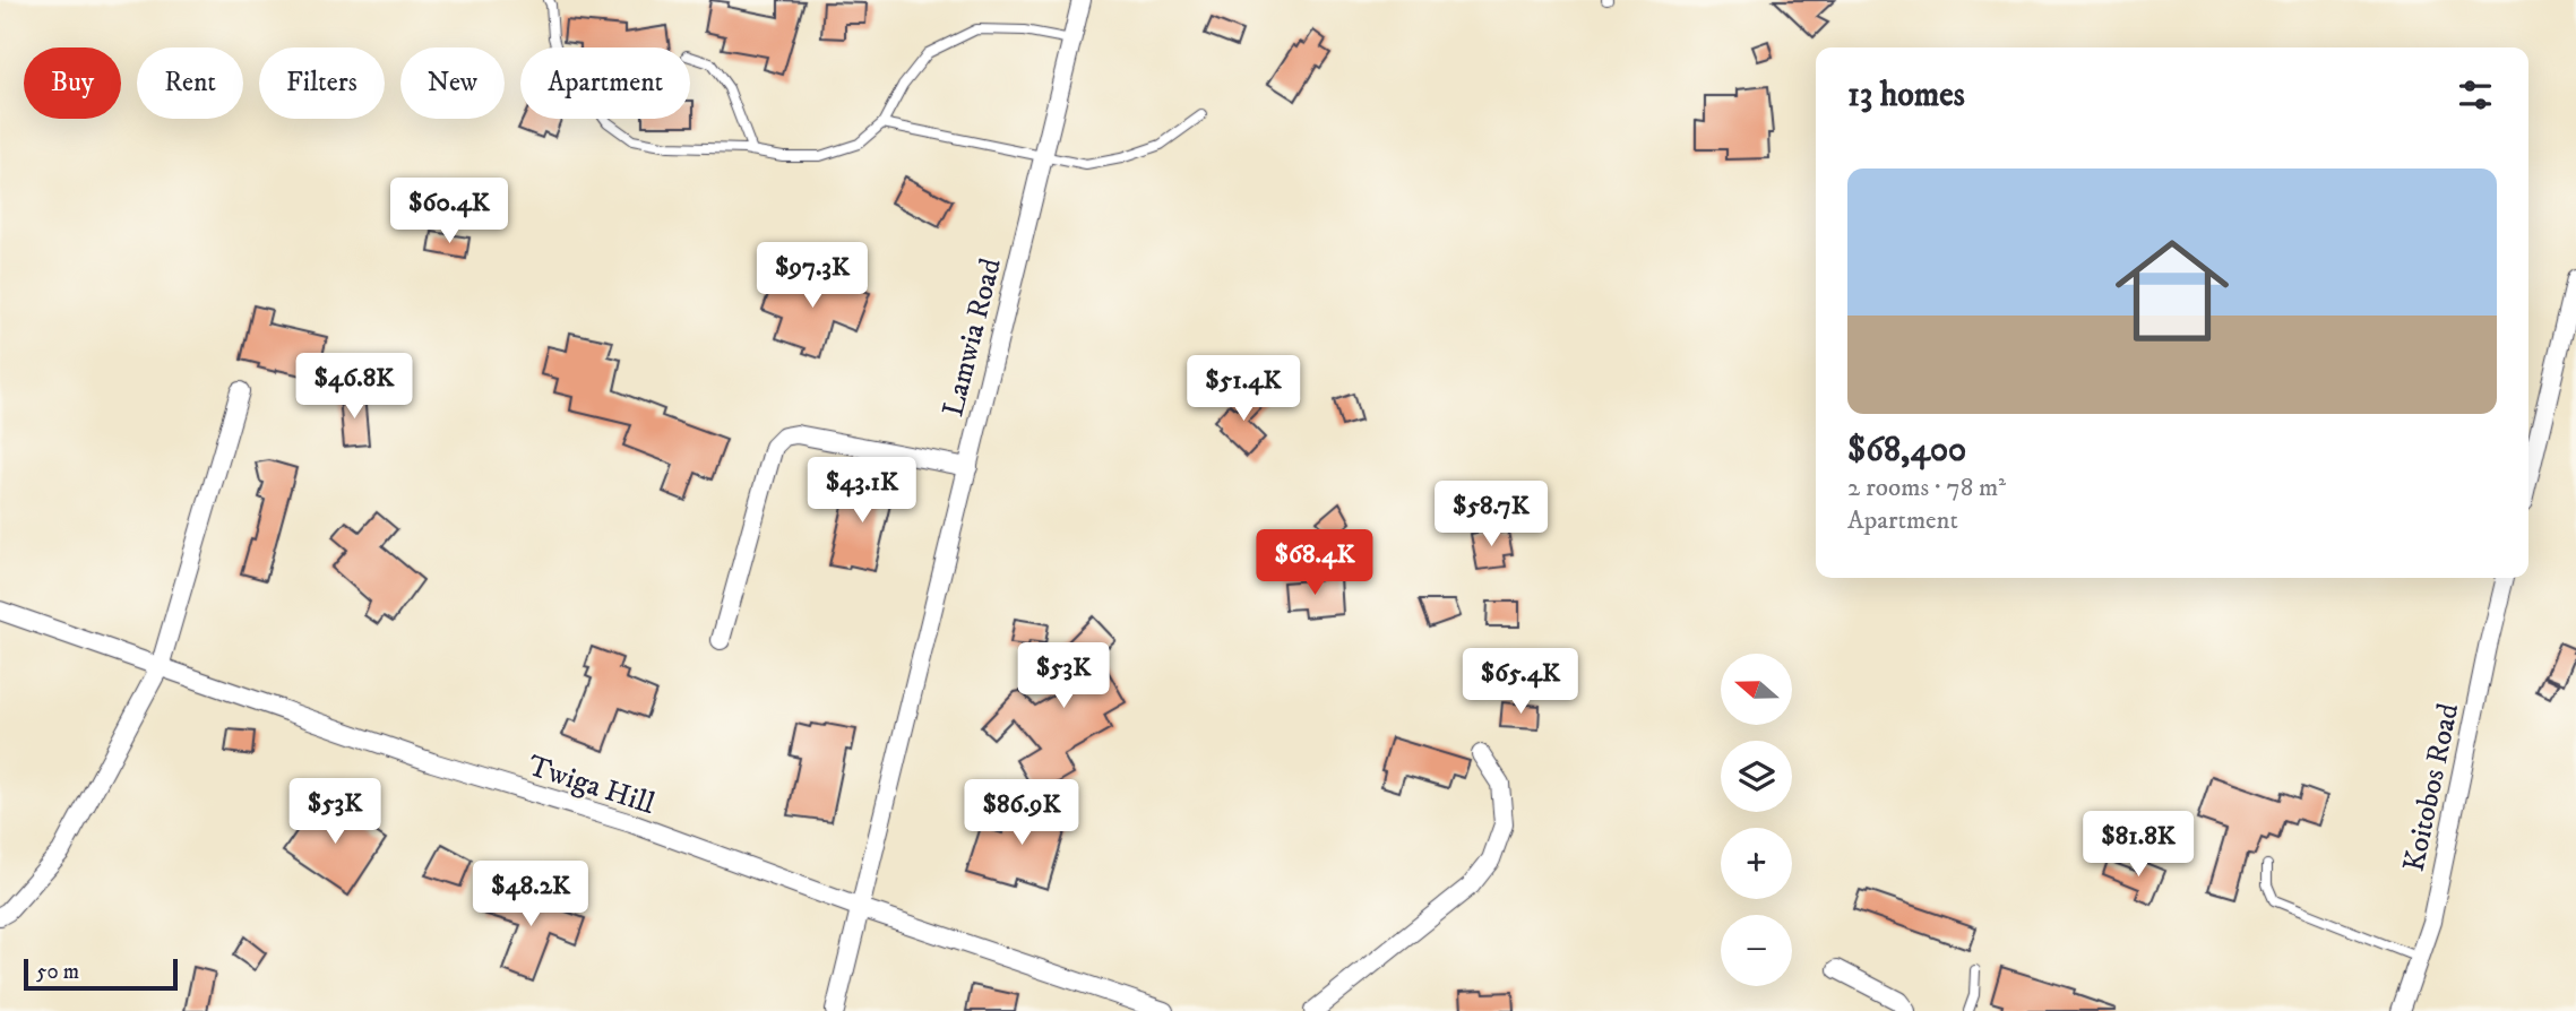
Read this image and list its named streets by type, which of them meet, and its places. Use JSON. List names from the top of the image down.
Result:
{
  "streets": {
    "street": ["Lamwia Road", "Twiga Hill", "Koitobos Road"]
  },
  "crossings": [
    ["Lamwia Road", "Twiga Hill"]
  ],
  "scale_bar": "50 m",
  "north": "left",
  "page": {
    "chip": [
      "Buy",
      "Rent",
      "Filters",
      "New",
      "Apartment"
    ],
    "heading": "13 homes",
    "list": [
      {
        "name": "$68,400",
        "note": "2 rooms · 78 m² · Apartment"
      }
    ],
    "price": [
      "$60.4K",
      "$97.3K",
      "$46.8K",
      "$51.4K",
      "$43.1K",
      "$58.7K",
      "$68.4K",
      "$53K",
      "$65.4K",
      "$53K",
      "$86.9K",
      "$81.8K",
      "$48.2K"
    ],
    "map_buttons": ["+", "−"],
    "scale": "50 m"
  }
}
